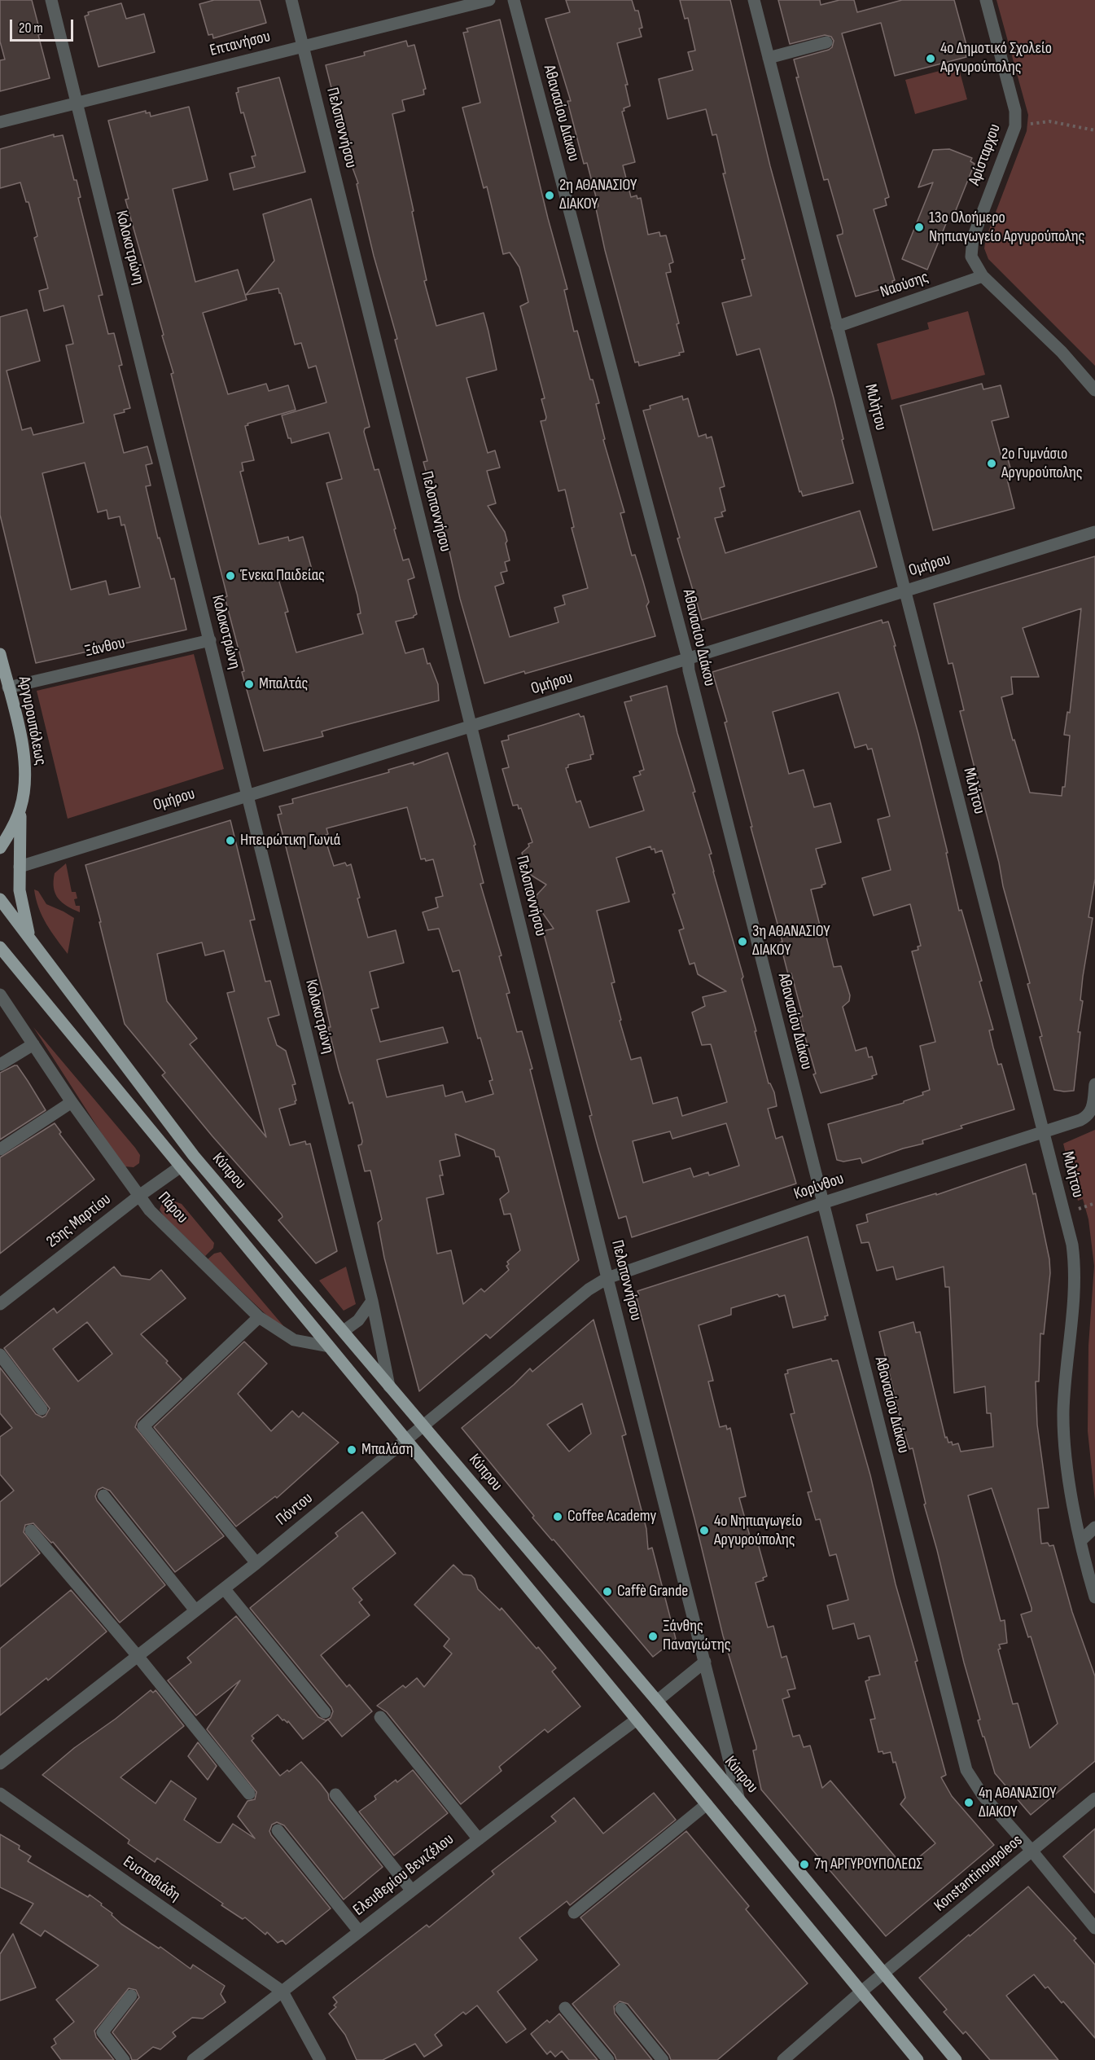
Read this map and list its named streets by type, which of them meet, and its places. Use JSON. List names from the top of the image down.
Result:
{
  "streets": {
    "main road": ["Αργυρουπόλεως", "Κύπρου"],
    "street": [
      "Επτανήσου",
      "Αθανασίου Διάκου",
      "Πελοποννήσου",
      "Αρίσταρχου",
      "Κολοκοτρώνη",
      "Ναούσης",
      "Μιλήτου",
      "Ομήρου",
      "Ξάνθου",
      "Κορίνθου",
      "Πάρου",
      "25ης Μαρτίου",
      "Πόντου",
      "Konstantinoupoleos",
      "Ελευθερίου Βενιζέλου",
      "Ευσταθιάδη"
    ]
  },
  "crossings": [
    ["Επτανήσου", "Πελοποννήσου"],
    ["Επτανήσου", "Κολοκοτρώνη"],
    ["Αθανασίου Διάκου", "Ομήρου"],
    ["Αθανασίου Διάκου", "Κορίνθου"],
    ["Αθανασίου Διάκου", "Konstantinoupoleos"],
    ["Πελοποννήσου", "Ομήρου"],
    ["Πελοποννήσου", "Κύπρου"],
    ["Πελοποννήσου", "Κορίνθου"],
    ["Πελοποννήσου", "Πόντου"],
    ["Αρίσταρχου", "Ναούσης"],
    ["Κολοκοτρώνη", "Ομήρου"],
    ["Κολοκοτρώνη", "Ξάνθου"],
    ["Κολοκοτρώνη", "Κύπρου"],
    ["Ναούσης", "Μιλήτου"],
    ["Μιλήτου", "Ομήρου"],
    ["Μιλήτου", "Κορίνθου"],
    ["Ξάνθου", "Αργυρουπόλεως"],
    ["Κύπρου", "Πάρου"],
    ["Κύπρου", "25ης Μαρτίου"],
    ["Κύπρου", "Πόντου"],
    ["Κύπρου", "Konstantinoupoleos"],
    ["Κύπρου", "Ελευθερίου Βενιζέλου"],
    ["Κορίνθου", "Πόντου"],
    ["Πάρου", "25ης Μαρτίου"],
    ["Ελευθερίου Βενιζέλου", "Ευσταθιάδη"]
  ],
  "places": [
    "4ο Δημοτικό Σχολείο Αργυρούπολης",
    "2η ΑΘΑΝΑΣΙΟΥ ΔΙΑΚΟΥ",
    "13ο Ολοήμερο Νηπιαγωγείο Αργυρούπολης",
    "2ο Γυμνάσιο Αργυρούπολης",
    "Ένεκα Παιδείας",
    "Μπαλτάς",
    "Ηπειρώτικη Γωνιά",
    "3η ΑΘΑΝΑΣΙΟΥ ΔΙΑΚΟΥ",
    "Μπαλάση",
    "Coffee Academy",
    "4ο Νηπιαγωγείο Αργυρούπολης",
    "Caffè Grande",
    "Ξάνθης Παναγιώτης",
    "4η ΑΘΑΝΑΣΙΟΥ ΔΙΑΚΟΥ",
    "7η ΑΡΓΥΡΟΥΠΟΛΕΩΣ"
  ],
  "scale_bar": "20 m"
}
